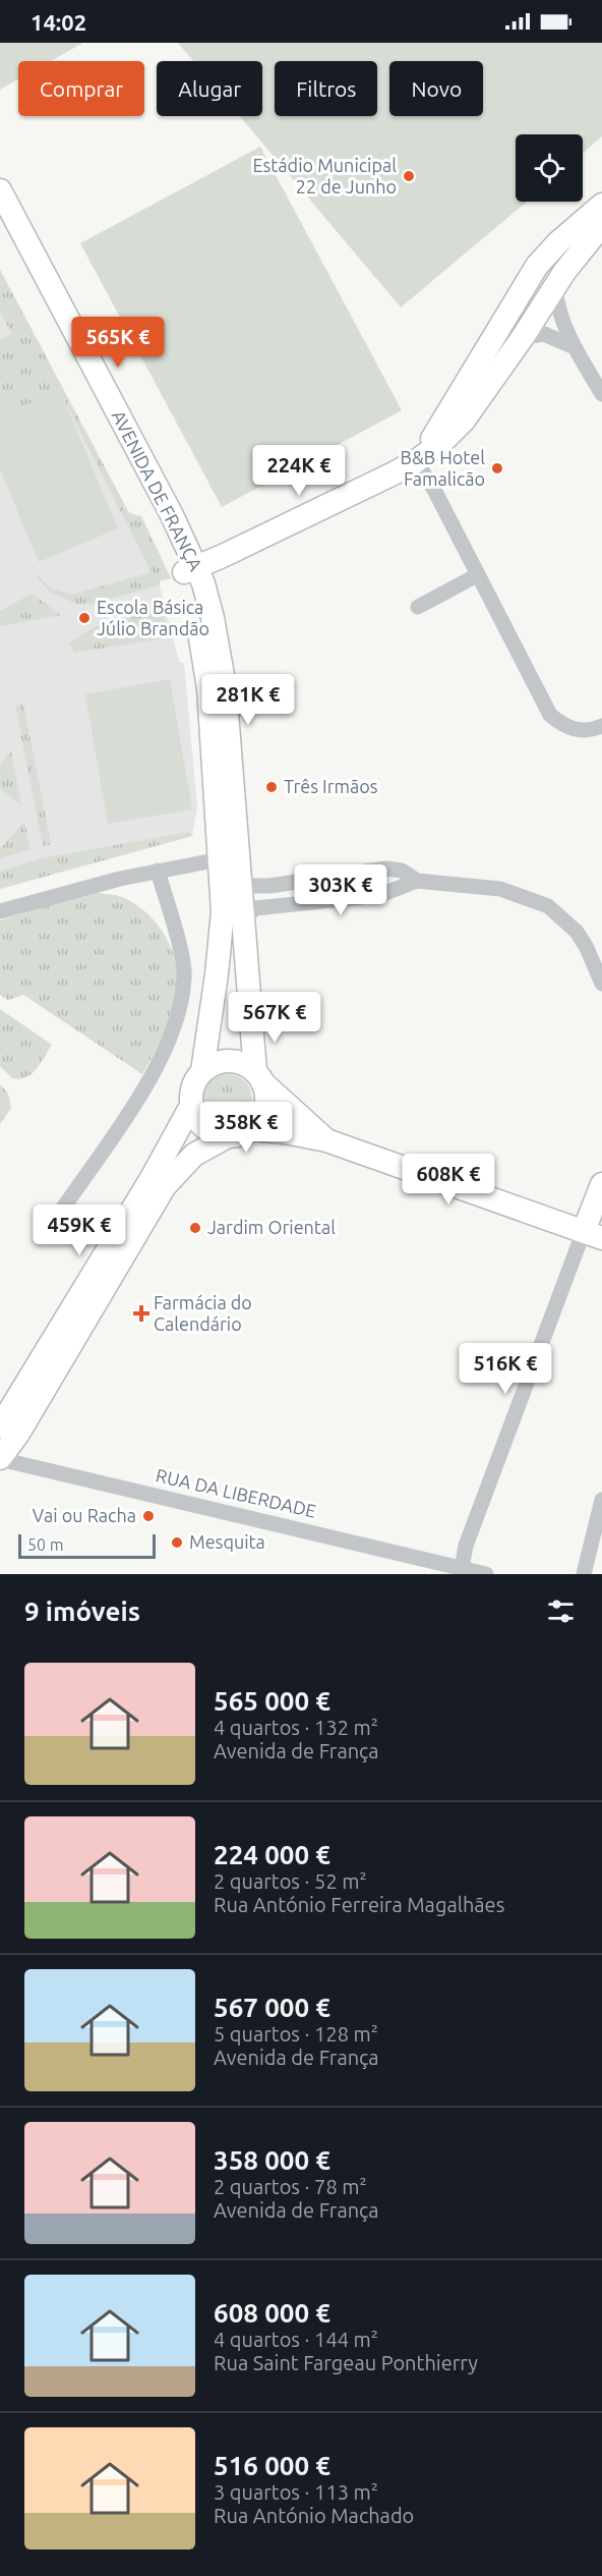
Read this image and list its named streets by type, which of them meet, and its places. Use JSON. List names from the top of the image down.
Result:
{
  "streets": {
    "main road": ["AVENIDA DE FRANÇA"],
    "street": ["RUA DA LIBERDADE"]
  },
  "places": {
    "other": [
      "Estádio Municipal 22 de Junho",
      "B&B Hotel Famalicão",
      "Escola Básica Júlio Brandão",
      "Três Irmãos",
      "Jardim Oriental",
      "Vai ou Racha",
      "Mesquita"
    ],
    "health": ["Farmácia do Calendário"]
  },
  "scale_bar": "50 m",
  "page": {
    "status": "14:02",
    "chip": [
      "Comprar",
      "Alugar",
      "Filtros",
      "Novo"
    ],
    "price": [
      "565K €",
      "224K €",
      "281K €",
      "303K €",
      "567K €",
      "358K €",
      "608K €",
      "459K €",
      "516K €"
    ],
    "scale": "50 m",
    "heading": "9 imóveis",
    "list": [
      {
        "name": "565 000 €",
        "note": "4 quartos · 132 m² · Avenida de França"
      },
      {
        "name": "224 000 €",
        "note": "2 quartos · 52 m² · Rua António Ferreira Magalhães"
      },
      {
        "name": "567 000 €",
        "note": "5 quartos · 128 m² · Avenida de França"
      },
      {
        "name": "358 000 €",
        "note": "2 quartos · 78 m² · Avenida de França"
      },
      {
        "name": "608 000 €",
        "note": "4 quartos · 144 m² · Rua Saint Fargeau Ponthierry"
      },
      {
        "name": "516 000 €",
        "note": "3 quartos · 113 m² · Rua António Machado"
      }
    ]
  }
}
